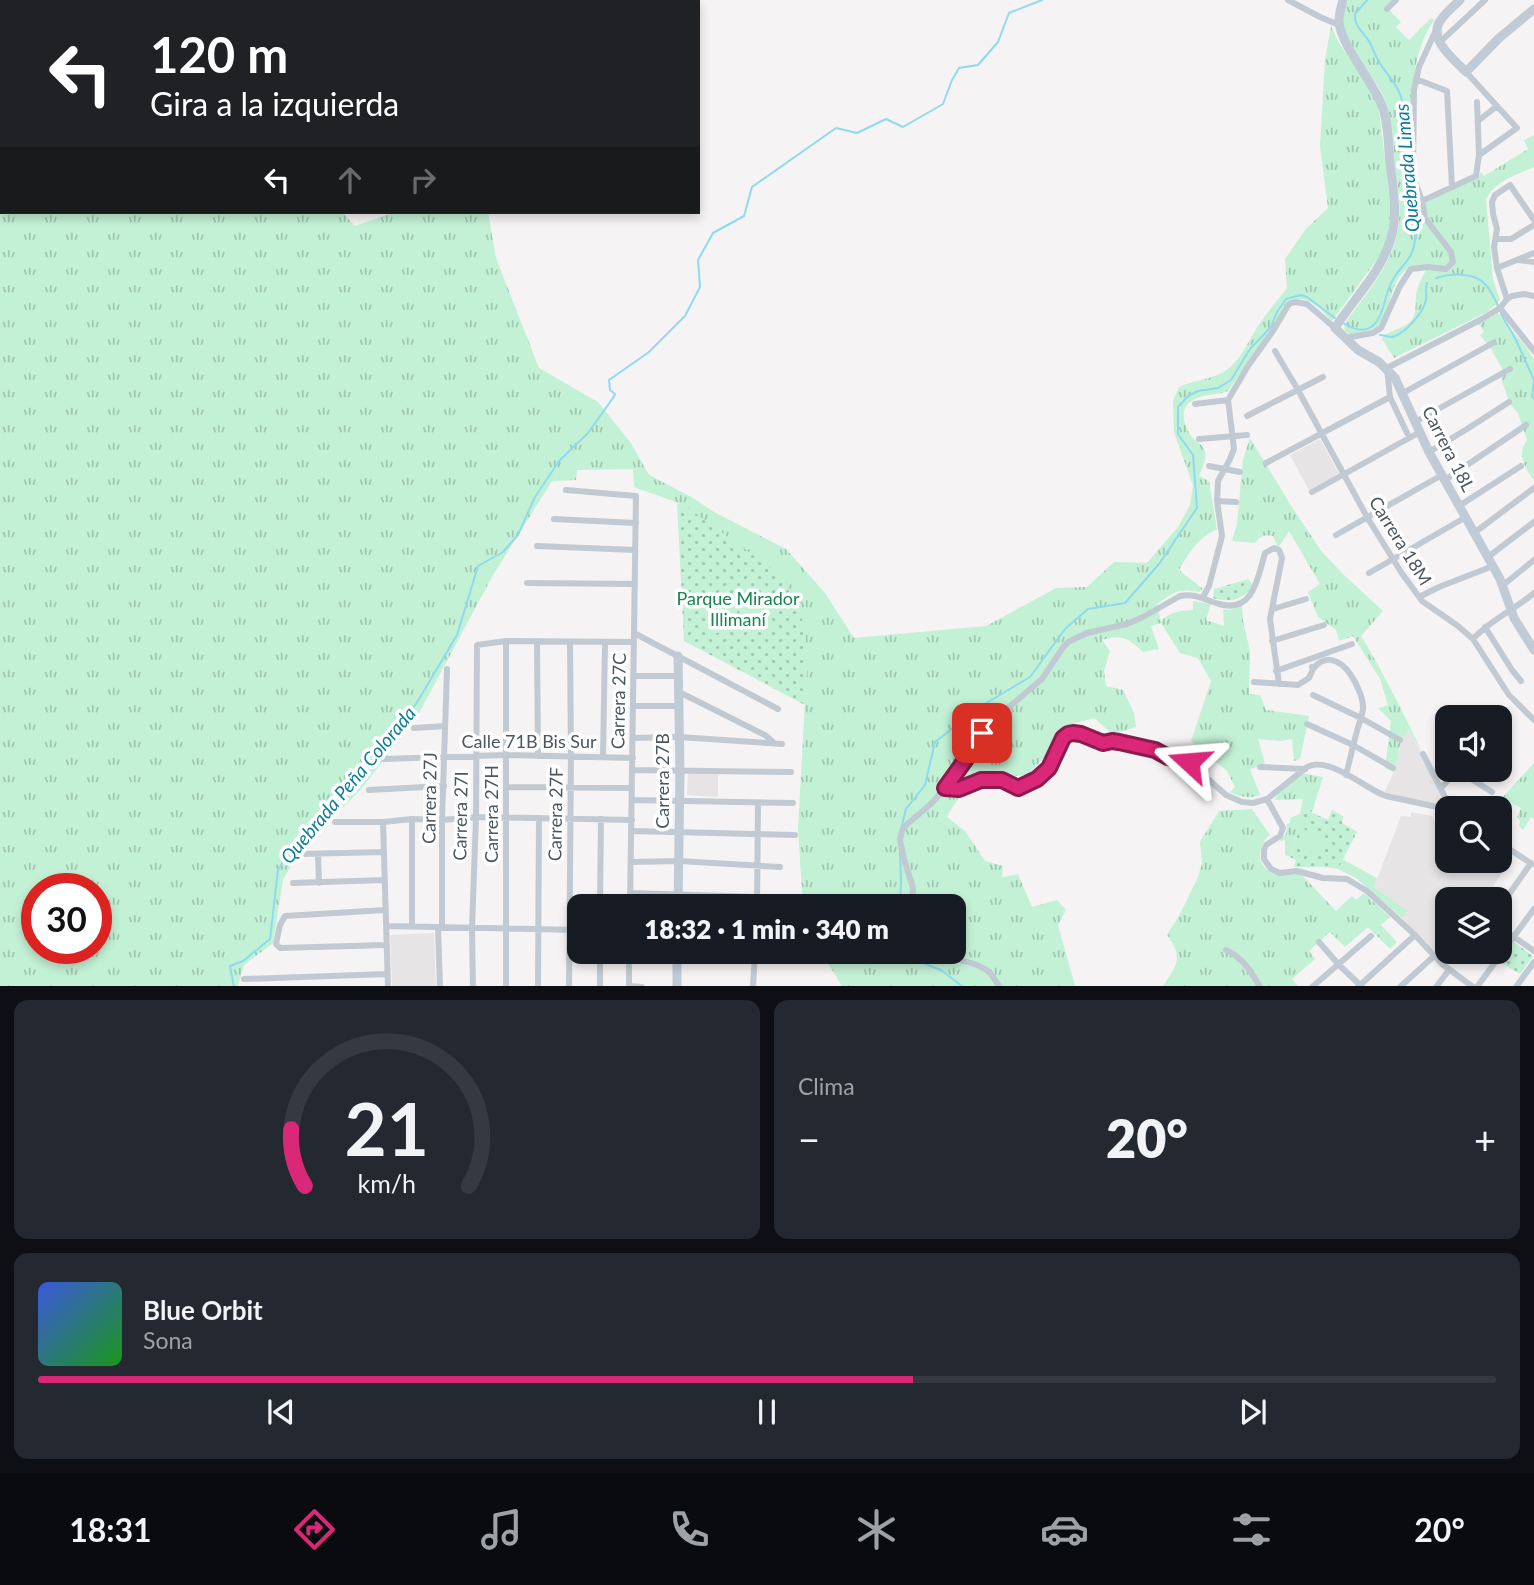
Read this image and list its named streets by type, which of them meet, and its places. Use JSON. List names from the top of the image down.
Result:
{
  "streets": {
    "street": [
      "Carrera 18L",
      "Carrera 18M",
      "Carrera 27C",
      "Calle 71B Bis Sur",
      "Carrera 27B",
      "Carrera 27J",
      "Carrera 27H",
      "Carrera 27F",
      "Carrera 27I"
    ]
  },
  "crossings": [
    ["Carrera 27C", "Calle 71B Bis Sur"],
    ["Calle 71B Bis Sur", "Carrera 27J"],
    ["Calle 71B Bis Sur", "Carrera 27H"],
    ["Calle 71B Bis Sur", "Carrera 27F"],
    ["Calle 71B Bis Sur", "Carrera 27I"],
    ["Carrera 27H", "Carrera 27I"]
  ],
  "water": ["Quebrada Limas", "Quebrada Peña Colorada"],
  "parks": ["Parque Mirador Illimaní"],
  "page": {
    "turn": ["120 m", "Gira a la izquierda"],
    "limit": "30",
    "trip": "18:32 · 1 min · 340 m",
    "tile": "Clima",
    "heat": ["−", "20°", "+"],
    "song": ["Blue Orbit", "Sona"],
    "tabs": ["18:31", "20°"],
    "gauge": ["21", "km/h"]
  }
}
